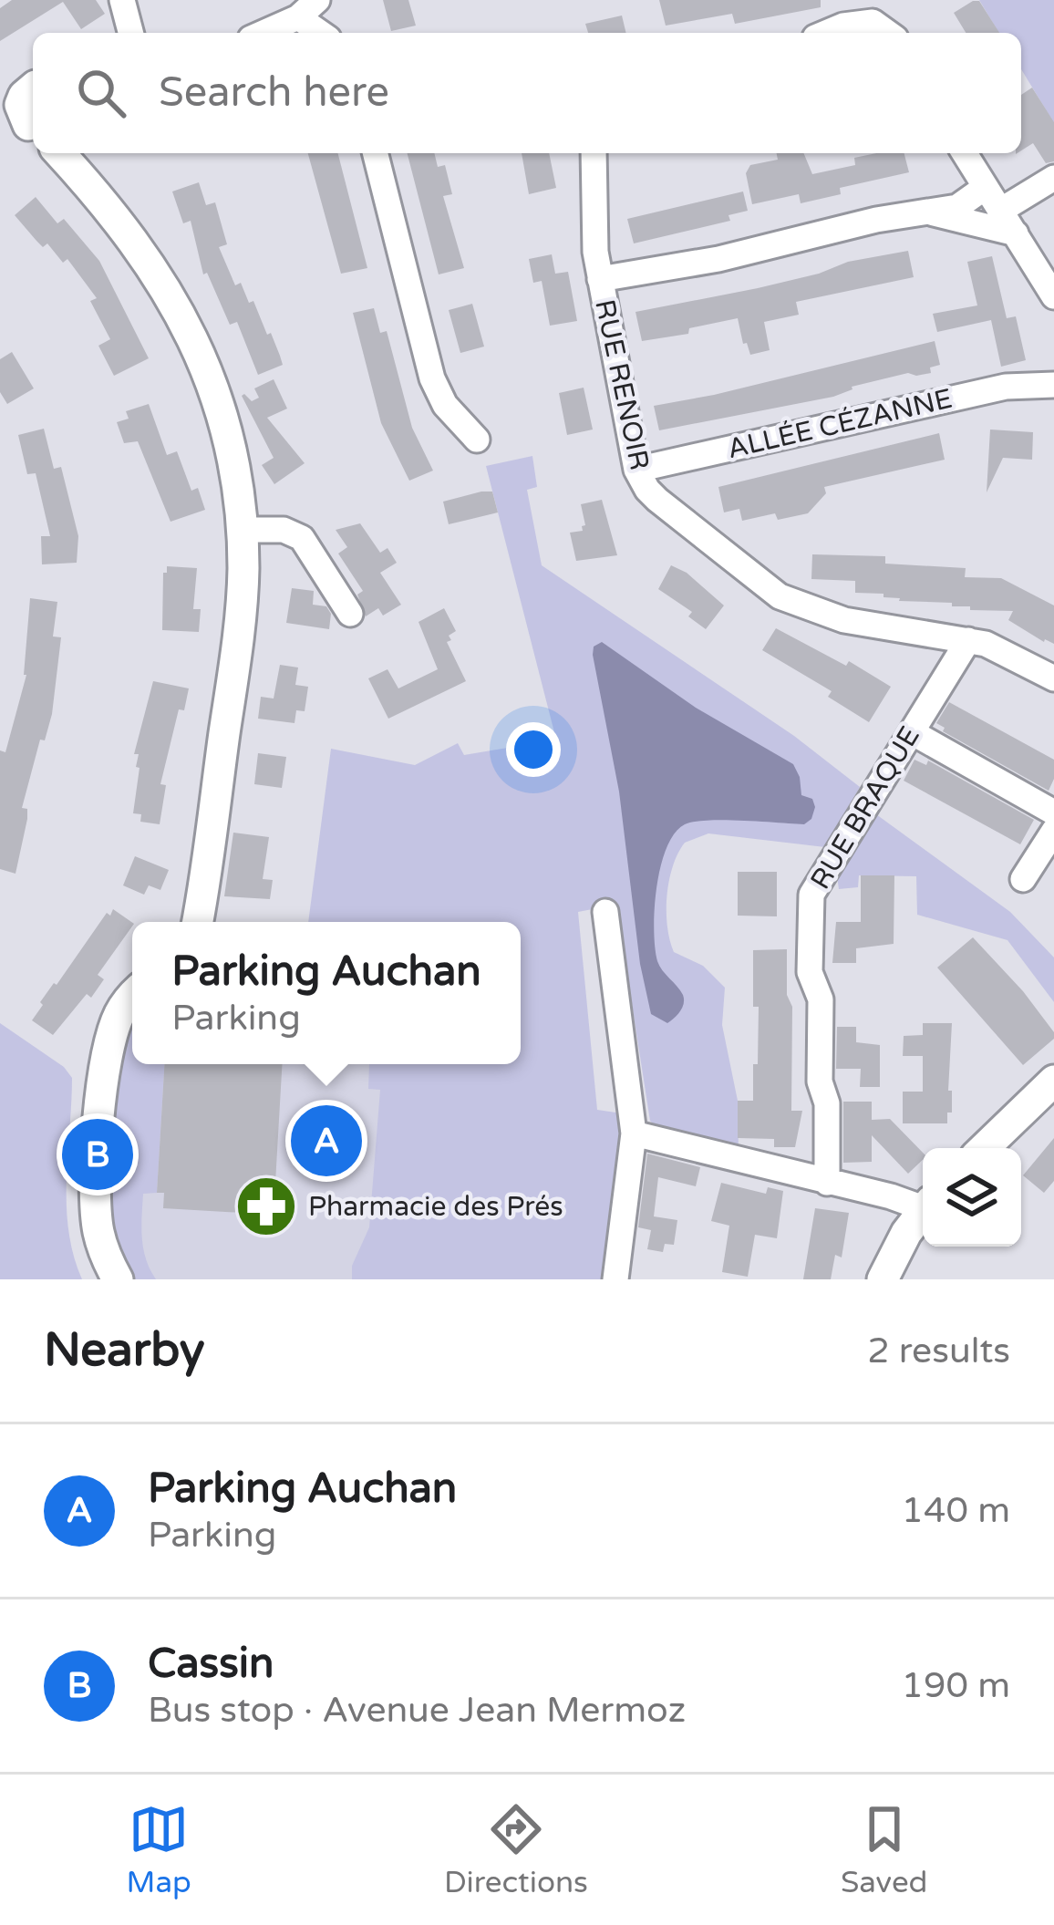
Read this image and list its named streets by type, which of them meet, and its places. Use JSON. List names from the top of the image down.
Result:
{
  "streets": {
    "street": ["RUE RENOIR", "ALLÉE CÉZANNE", "RUE BRAQUE"]
  },
  "crossings": [
    ["RUE RENOIR", "ALLÉE CÉZANNE"],
    ["RUE RENOIR", "RUE BRAQUE"]
  ],
  "places": {
    "pharmacy": ["Pharmacie des Prés"]
  },
  "page": {
    "search": "Search here",
    "popup": ["Parking Auchan", "Parking"],
    "pins": ["A", "B"],
    "heading": ["Nearby", "2 results"],
    "list": [
      {
        "mark": "A",
        "name": "Parking Auchan",
        "note": "Parking",
        "value": "140 m"
      },
      {
        "mark": "B",
        "name": "Cassin",
        "note": "Bus stop · Avenue Jean Mermoz",
        "value": "190 m"
      }
    ],
    "nav": ["Map", "Directions", "Saved"]
  }
}
